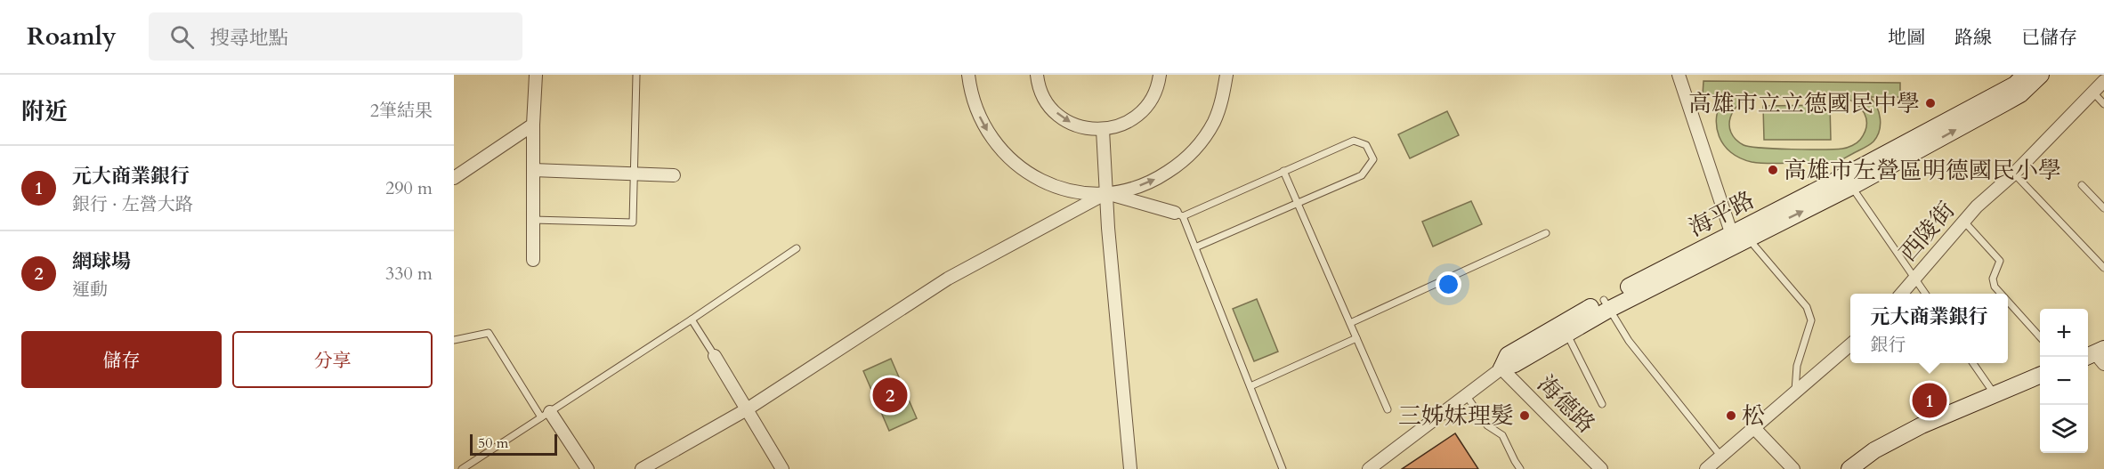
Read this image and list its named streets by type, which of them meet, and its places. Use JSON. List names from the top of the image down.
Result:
{
  "streets": {
    "street": ["海平路", "西陵街", "海德路"]
  },
  "crossings": [
    ["海平路", "海德路"]
  ],
  "places": [
    "高雄市立立德國民中學",
    "高雄市左營區明德國民小學",
    "三姊妹理髮",
    "松"
  ],
  "scale_bar": "50 m",
  "page": {
    "header": "Roamly",
    "search": "搜尋地點",
    "nav": ["地圖", "路線", "已儲存"],
    "heading": ["附近", "2筆結果"],
    "list": [
      {
        "mark": "1",
        "name": "元大商業銀行",
        "note": "銀行 · 左營大路",
        "value": "290 m"
      },
      {
        "mark": "2",
        "name": "網球場",
        "note": "運動",
        "value": "330 m"
      }
    ],
    "popup": ["元大商業銀行", "銀行"],
    "map_buttons": ["+", "−"],
    "buttons": ["儲存", "分享"],
    "pins": ["2", "1"],
    "scale": "50 m"
  }
}
